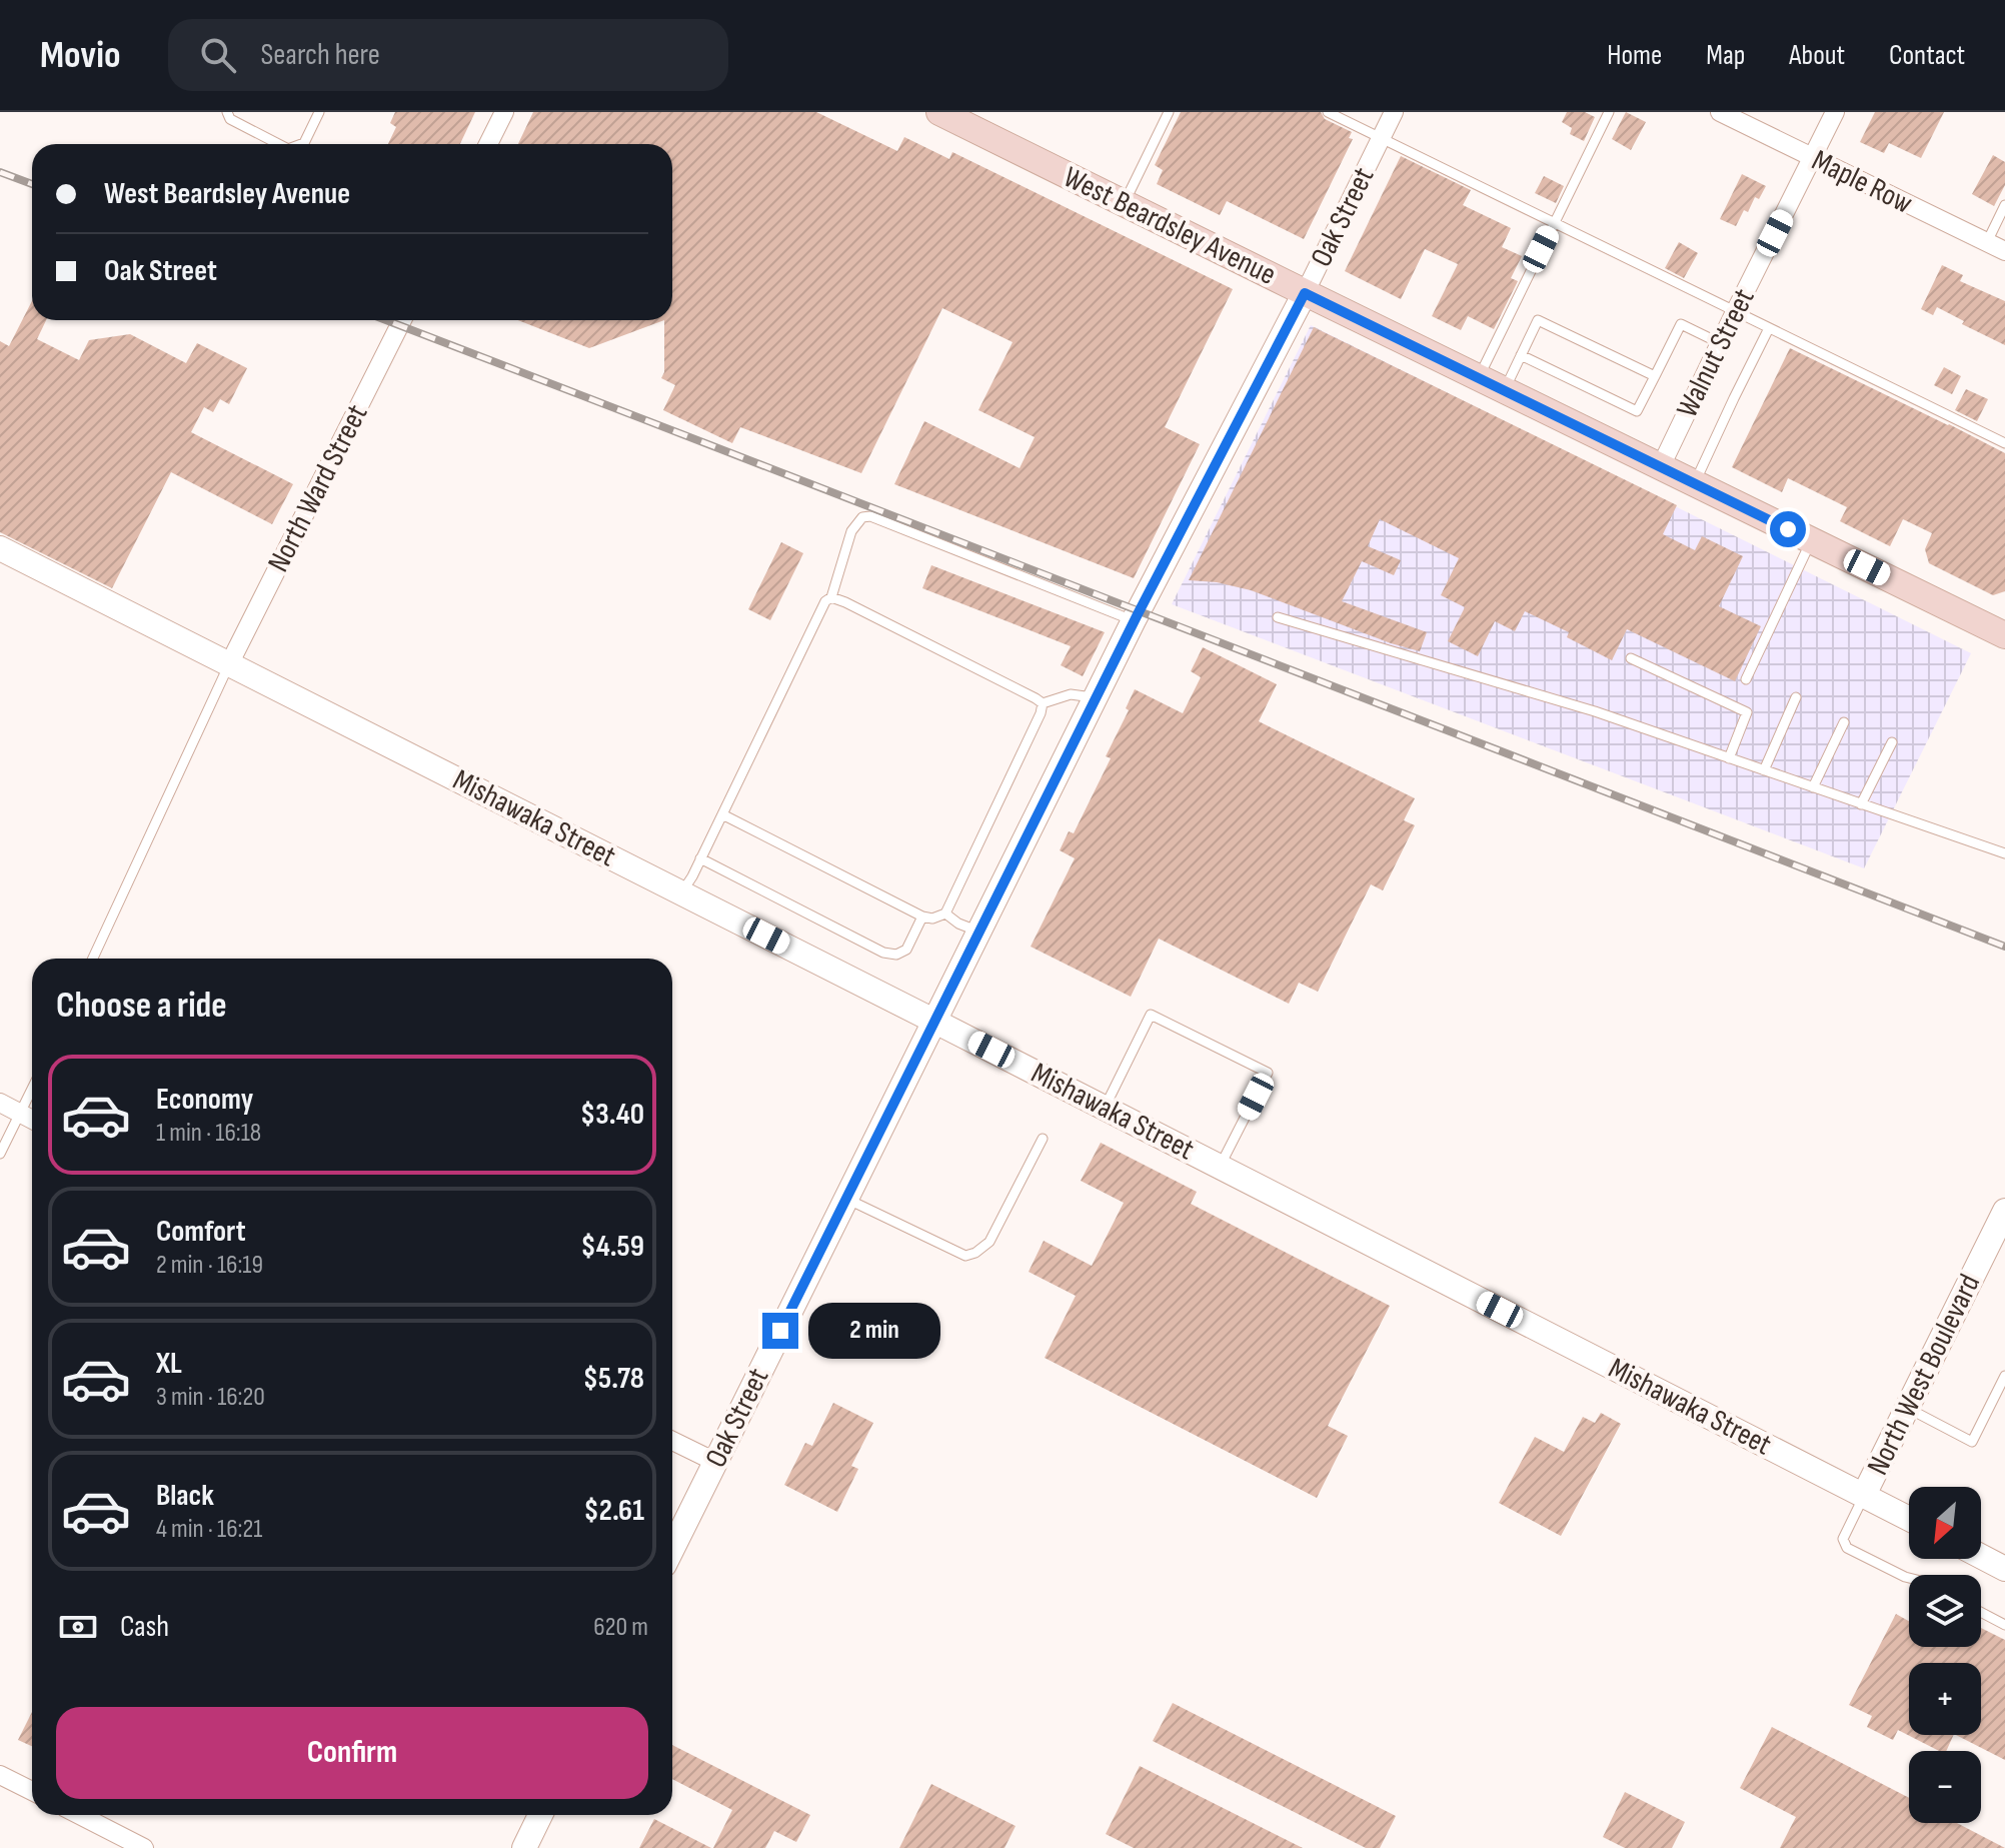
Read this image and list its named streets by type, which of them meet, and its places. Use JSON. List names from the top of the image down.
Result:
{
  "streets": {
    "main road": ["West Beardsley Avenue"],
    "street": [
      "Maple Row",
      "Oak Street",
      "Walnut Street",
      "North Ward Street",
      "Mishawaka Street",
      "North West Boulevard"
    ]
  },
  "crossings": [
    ["Maple Row", "Walnut Street"],
    ["Oak Street", "West Beardsley Avenue"],
    ["Oak Street", "Mishawaka Street"],
    ["West Beardsley Avenue", "Walnut Street"],
    ["North Ward Street", "Mishawaka Street"],
    ["Mishawaka Street", "North West Boulevard"]
  ],
  "north": "bottom left",
  "page": {
    "header": "Movio",
    "search": "Search here",
    "nav": [
      "Home",
      "Map",
      "About",
      "Contact"
    ],
    "banner": ["West Beardsley Avenue", "Oak Street"],
    "heading": "Choose a ride",
    "list": [
      {
        "name": "Economy",
        "note": "1 min · 16:18",
        "value": "$3.40"
      },
      {
        "name": "Comfort",
        "note": "2 min · 16:19",
        "value": "$4.59"
      },
      {
        "name": "XL",
        "note": "3 min · 16:20",
        "value": "$5.78"
      },
      {
        "name": "Black",
        "note": "4 min · 16:21",
        "value": "$2.61"
      }
    ],
    "bubble": "2 min",
    "map_buttons": ["+", "−"],
    "pay": ["Cash", "620 m"],
    "buttons": "Confirm"
  }
}
